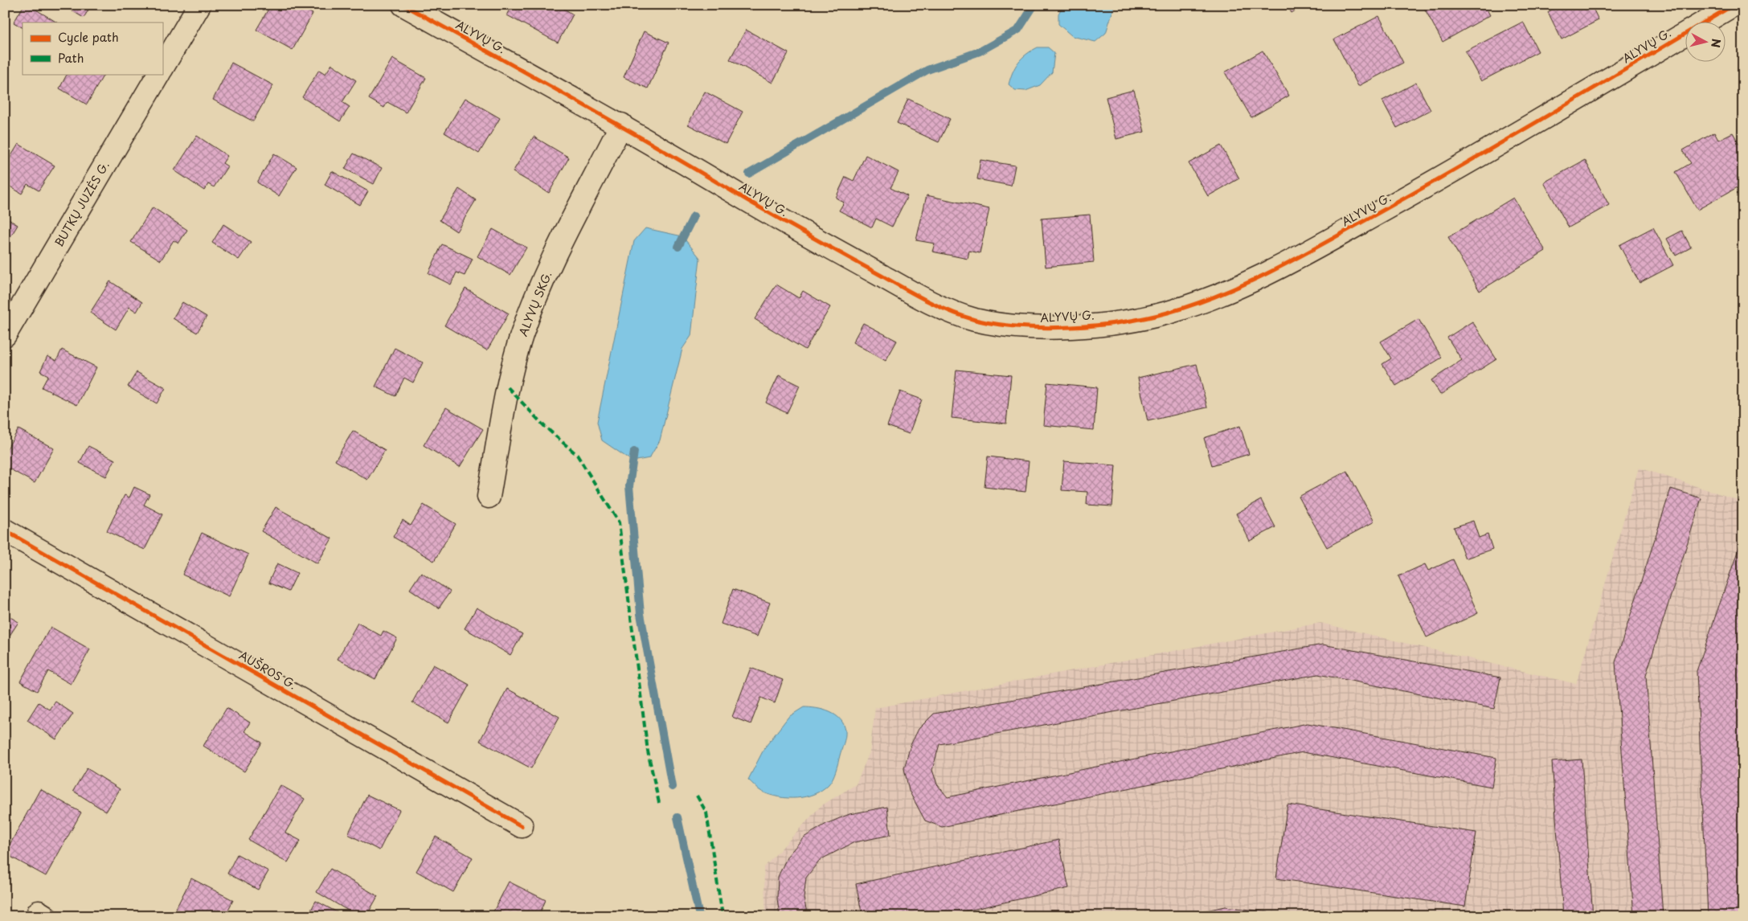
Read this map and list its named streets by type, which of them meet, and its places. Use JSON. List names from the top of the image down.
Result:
{
  "streets": {
    "street": [
      "ALYVŲ G.",
      "BUTKŲ JUZĖS G.",
      "ALYVŲ SKG.",
      "AUŠROS G."
    ]
  },
  "crossings": [
    ["ALYVŲ G.", "ALYVŲ SKG."]
  ],
  "legend": ["Cycle path", "Path"],
  "north": "right"
}
